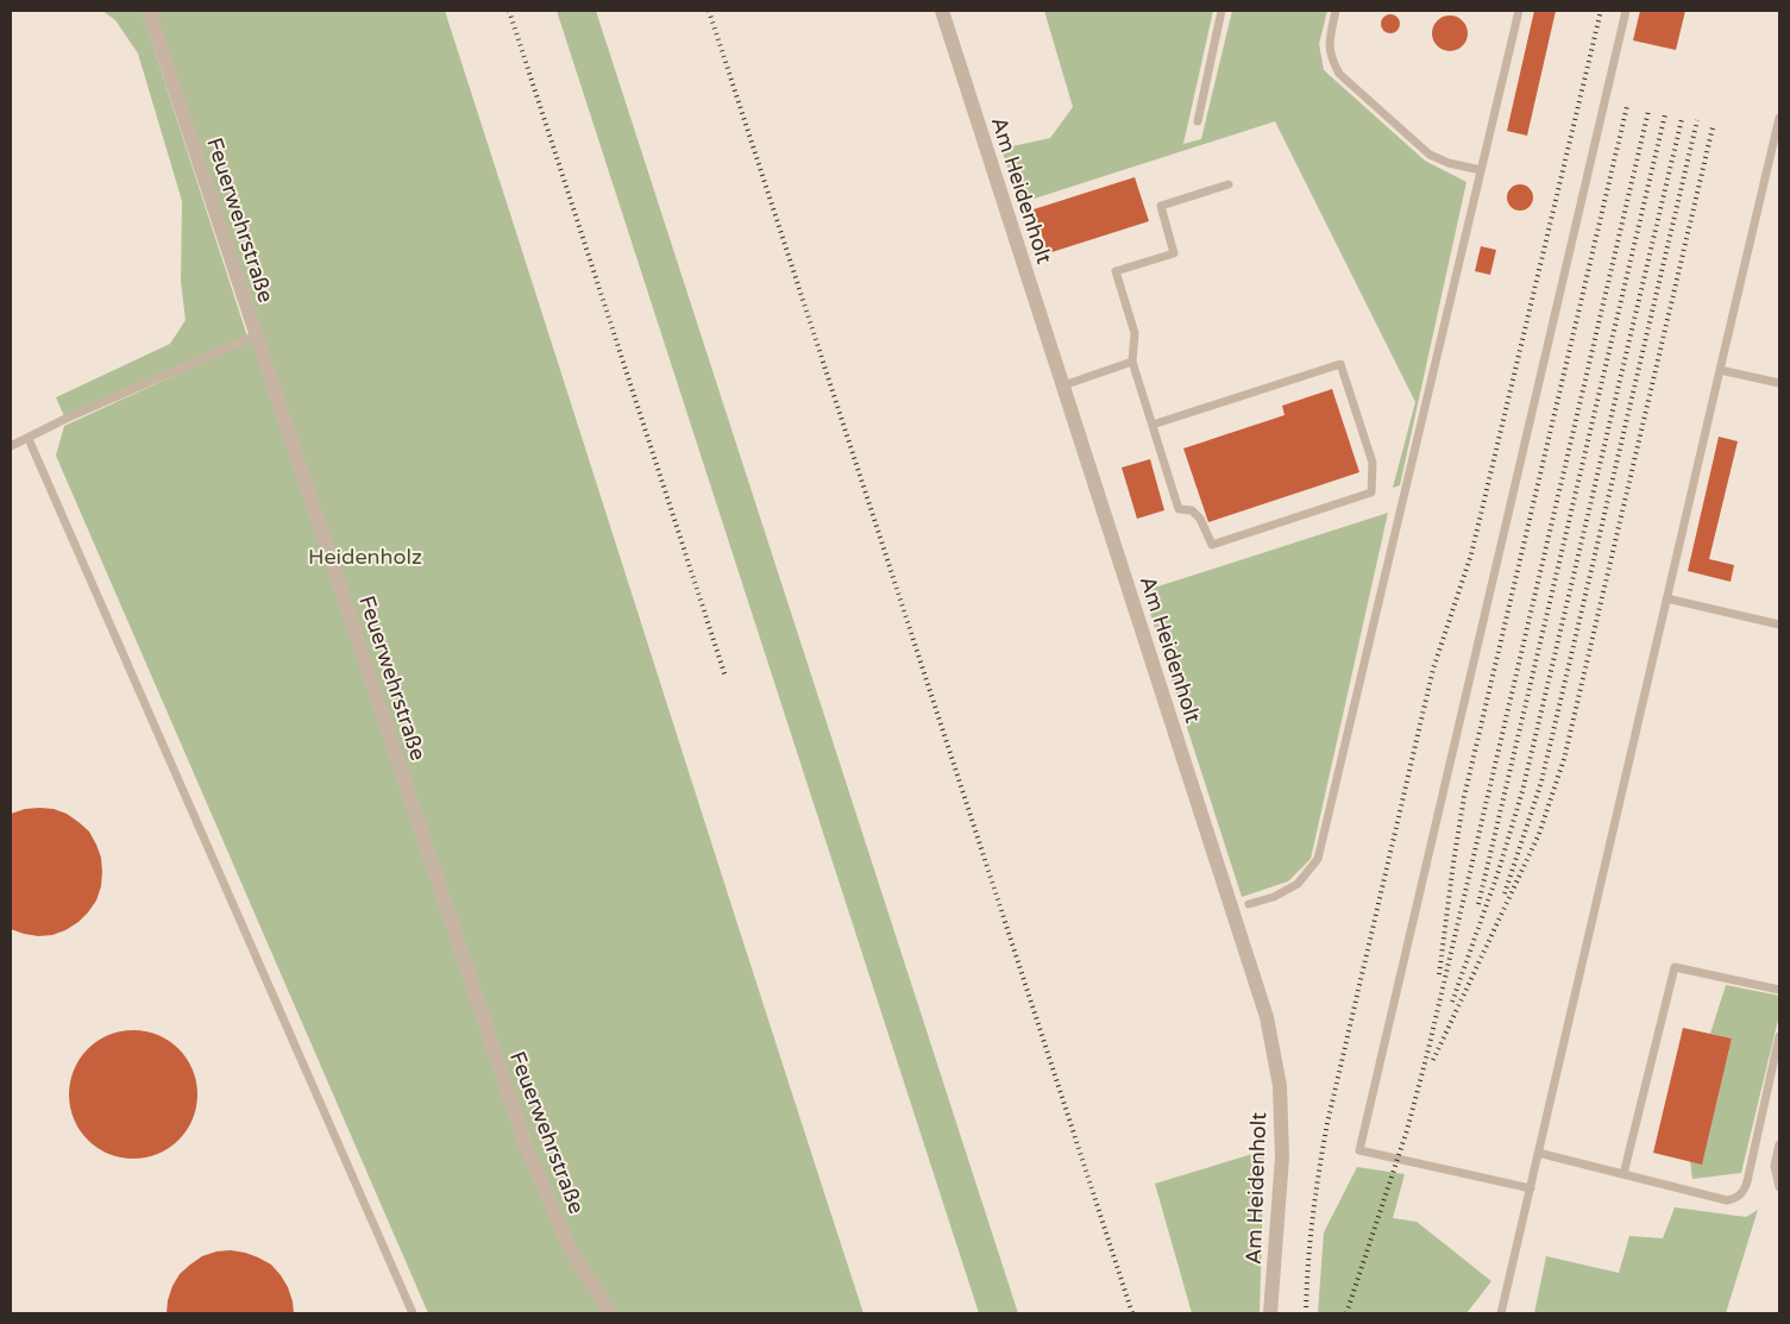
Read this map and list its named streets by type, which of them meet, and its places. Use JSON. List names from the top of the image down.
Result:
{
  "streets": {
    "street": ["Am Heidenholt", "Feuerwehrstraße"]
  },
  "parks": ["Heidenholz"]
}
